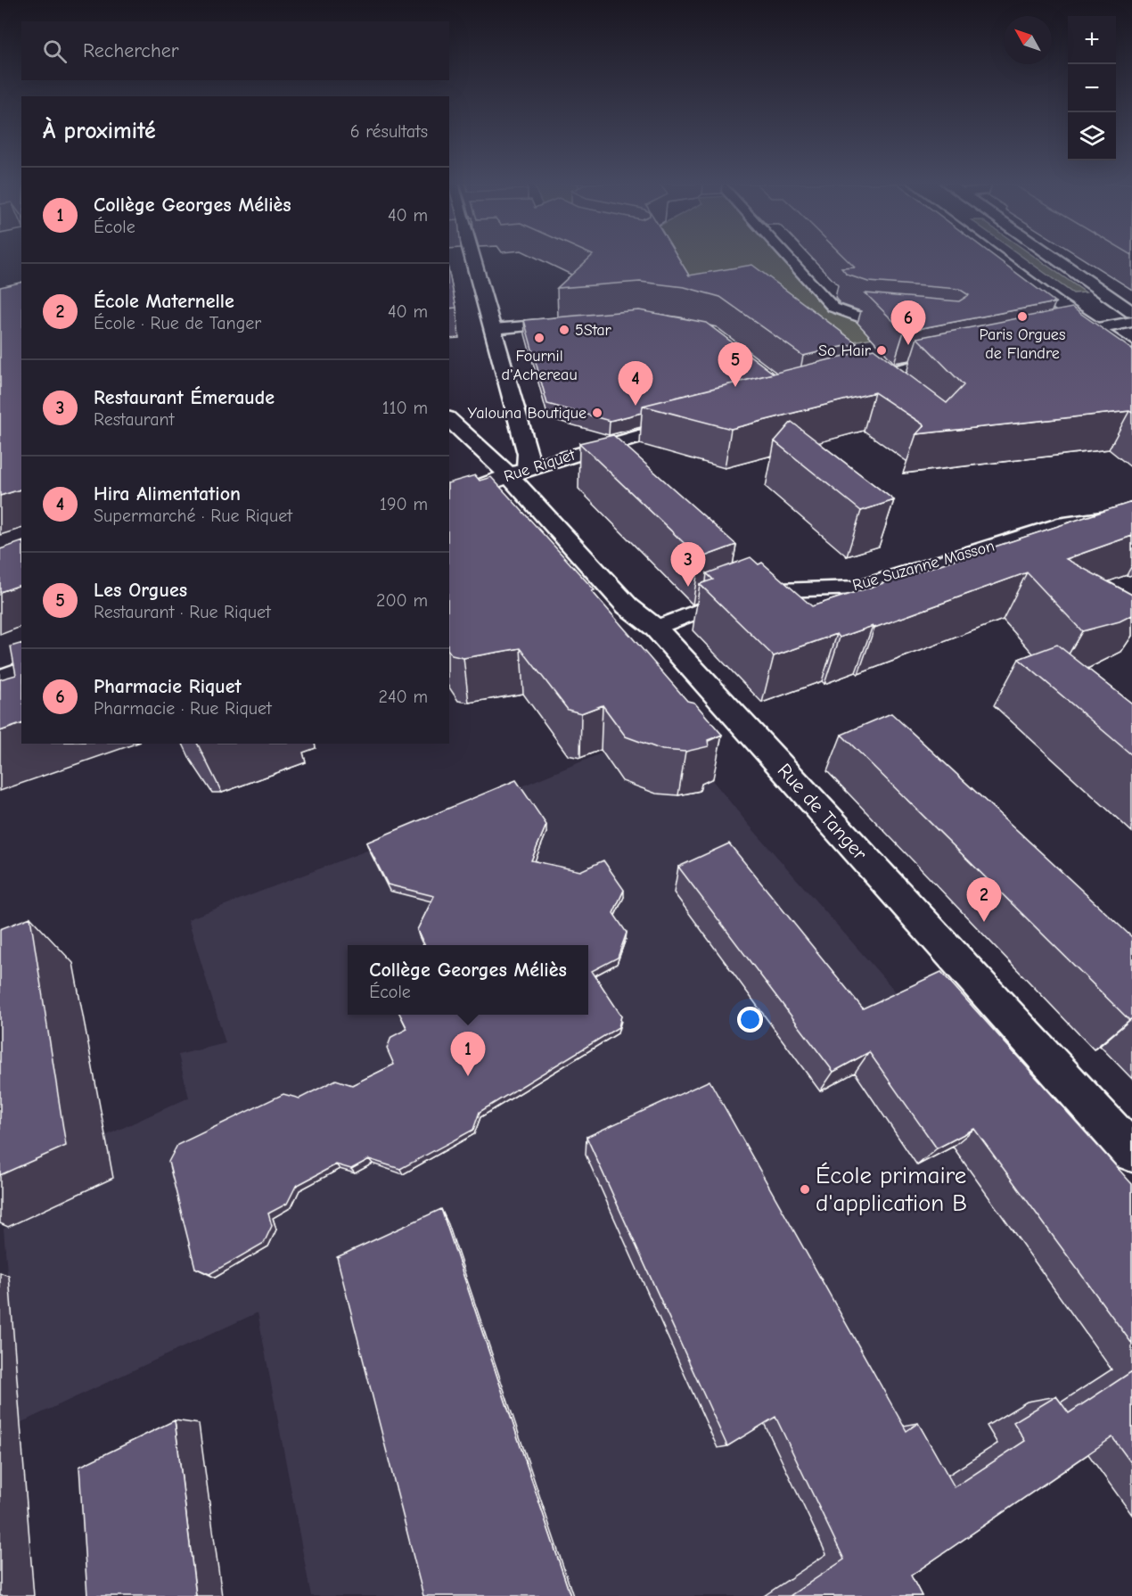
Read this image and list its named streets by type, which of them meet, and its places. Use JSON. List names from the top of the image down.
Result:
{
  "streets": {
    "street": ["Rue Riquet", "Rue Suzanne Masson", "Rue de Tanger"]
  },
  "crossings": [
    ["Rue Riquet", "Rue de Tanger"],
    ["Rue Suzanne Masson", "Rue de Tanger"]
  ],
  "places": [
    "Paris Orgues de Flandre",
    "5Star",
    "Fournil d'Achereau",
    "So Hair",
    "Yalouna Boutique",
    "École primaire d'application B"
  ],
  "north": "top left",
  "page": {
    "map_buttons": ["+", "−"],
    "search": "Rechercher",
    "heading": ["À proximité", "6 résultats"],
    "list": [
      {
        "mark": "1",
        "name": "Collège Georges Méliès",
        "note": "École",
        "value": "40 m"
      },
      {
        "mark": "2",
        "name": "École Maternelle",
        "note": "École · Rue de Tanger",
        "value": "40 m"
      },
      {
        "mark": "3",
        "name": "Restaurant Émeraude",
        "note": "Restaurant",
        "value": "110 m"
      },
      {
        "mark": "4",
        "name": "Hira Alimentation",
        "note": "Supermarché · Rue Riquet",
        "value": "190 m"
      },
      {
        "mark": "5",
        "name": "Les Orgues",
        "note": "Restaurant · Rue Riquet",
        "value": "200 m"
      },
      {
        "mark": "6",
        "name": "Pharmacie Riquet",
        "note": "Pharmacie · Rue Riquet",
        "value": "240 m"
      }
    ],
    "pins": [
      "6",
      "5",
      "4",
      "3",
      "2",
      "1"
    ],
    "popup": ["Collège Georges Méliès", "École"]
  }
}
